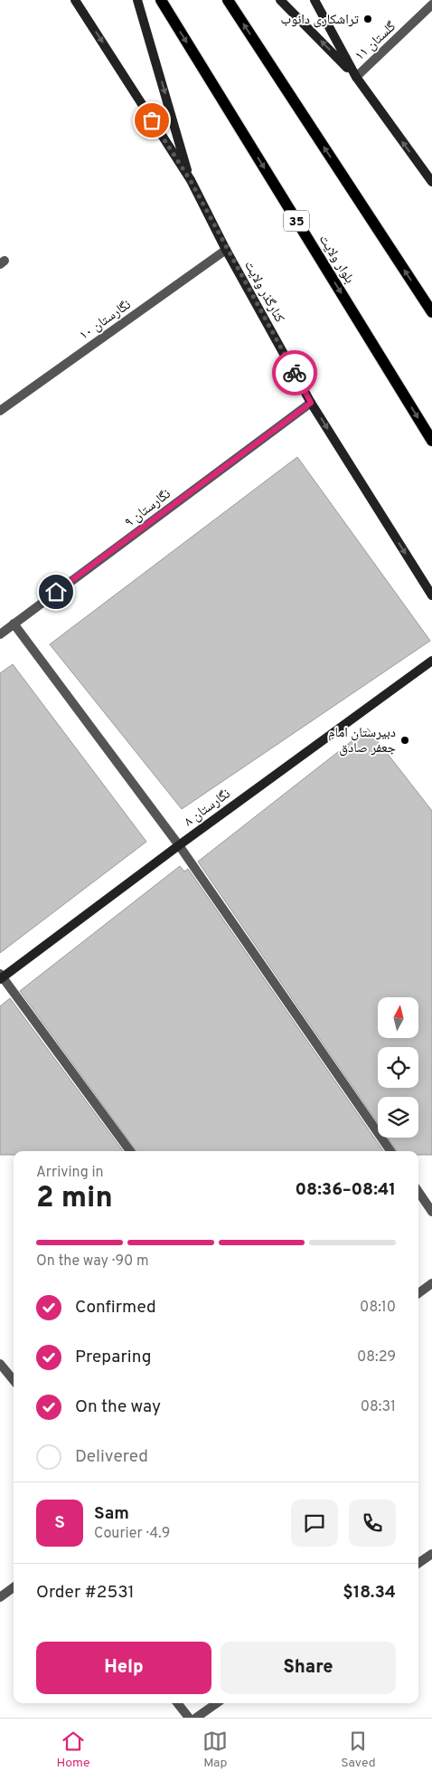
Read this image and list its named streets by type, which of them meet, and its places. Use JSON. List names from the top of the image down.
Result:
{
  "streets": {
    "main road": [
      "35",
      "بلوار ولایت",
      "کنارگذر ولایت",
      "نگارستان ۸"
    ],
    "street": ["گلستان ۱۱", "نگارستان ۱۰", "نگارستان ۹"]
  },
  "crossings": [
    ["کنارگذر ولایت", "نگارستان ۱۰"],
    ["کنارگذر ولایت", "نگارستان ۹"]
  ],
  "places": ["تراشکاری دانوب", "دبیرستان امام جعفر صادق"],
  "north": "top",
  "page": {
    "heading": ["2 min", "Arriving in", "08:36–08:41"],
    "panel": [
      "Sam",
      "Courier · 4.9",
      "Order #2531",
      "$18.34"
    ],
    "bar": "On the way · 90 m",
    "list": [
      ["Confirmed", "08:10"],
      ["Preparing", "08:29"],
      ["On the way", "08:31"],
      "Delivered"
    ],
    "round": "S",
    "buttons": ["Help", "Share"],
    "tabs": ["Home", "Map", "Saved"]
  }
}
